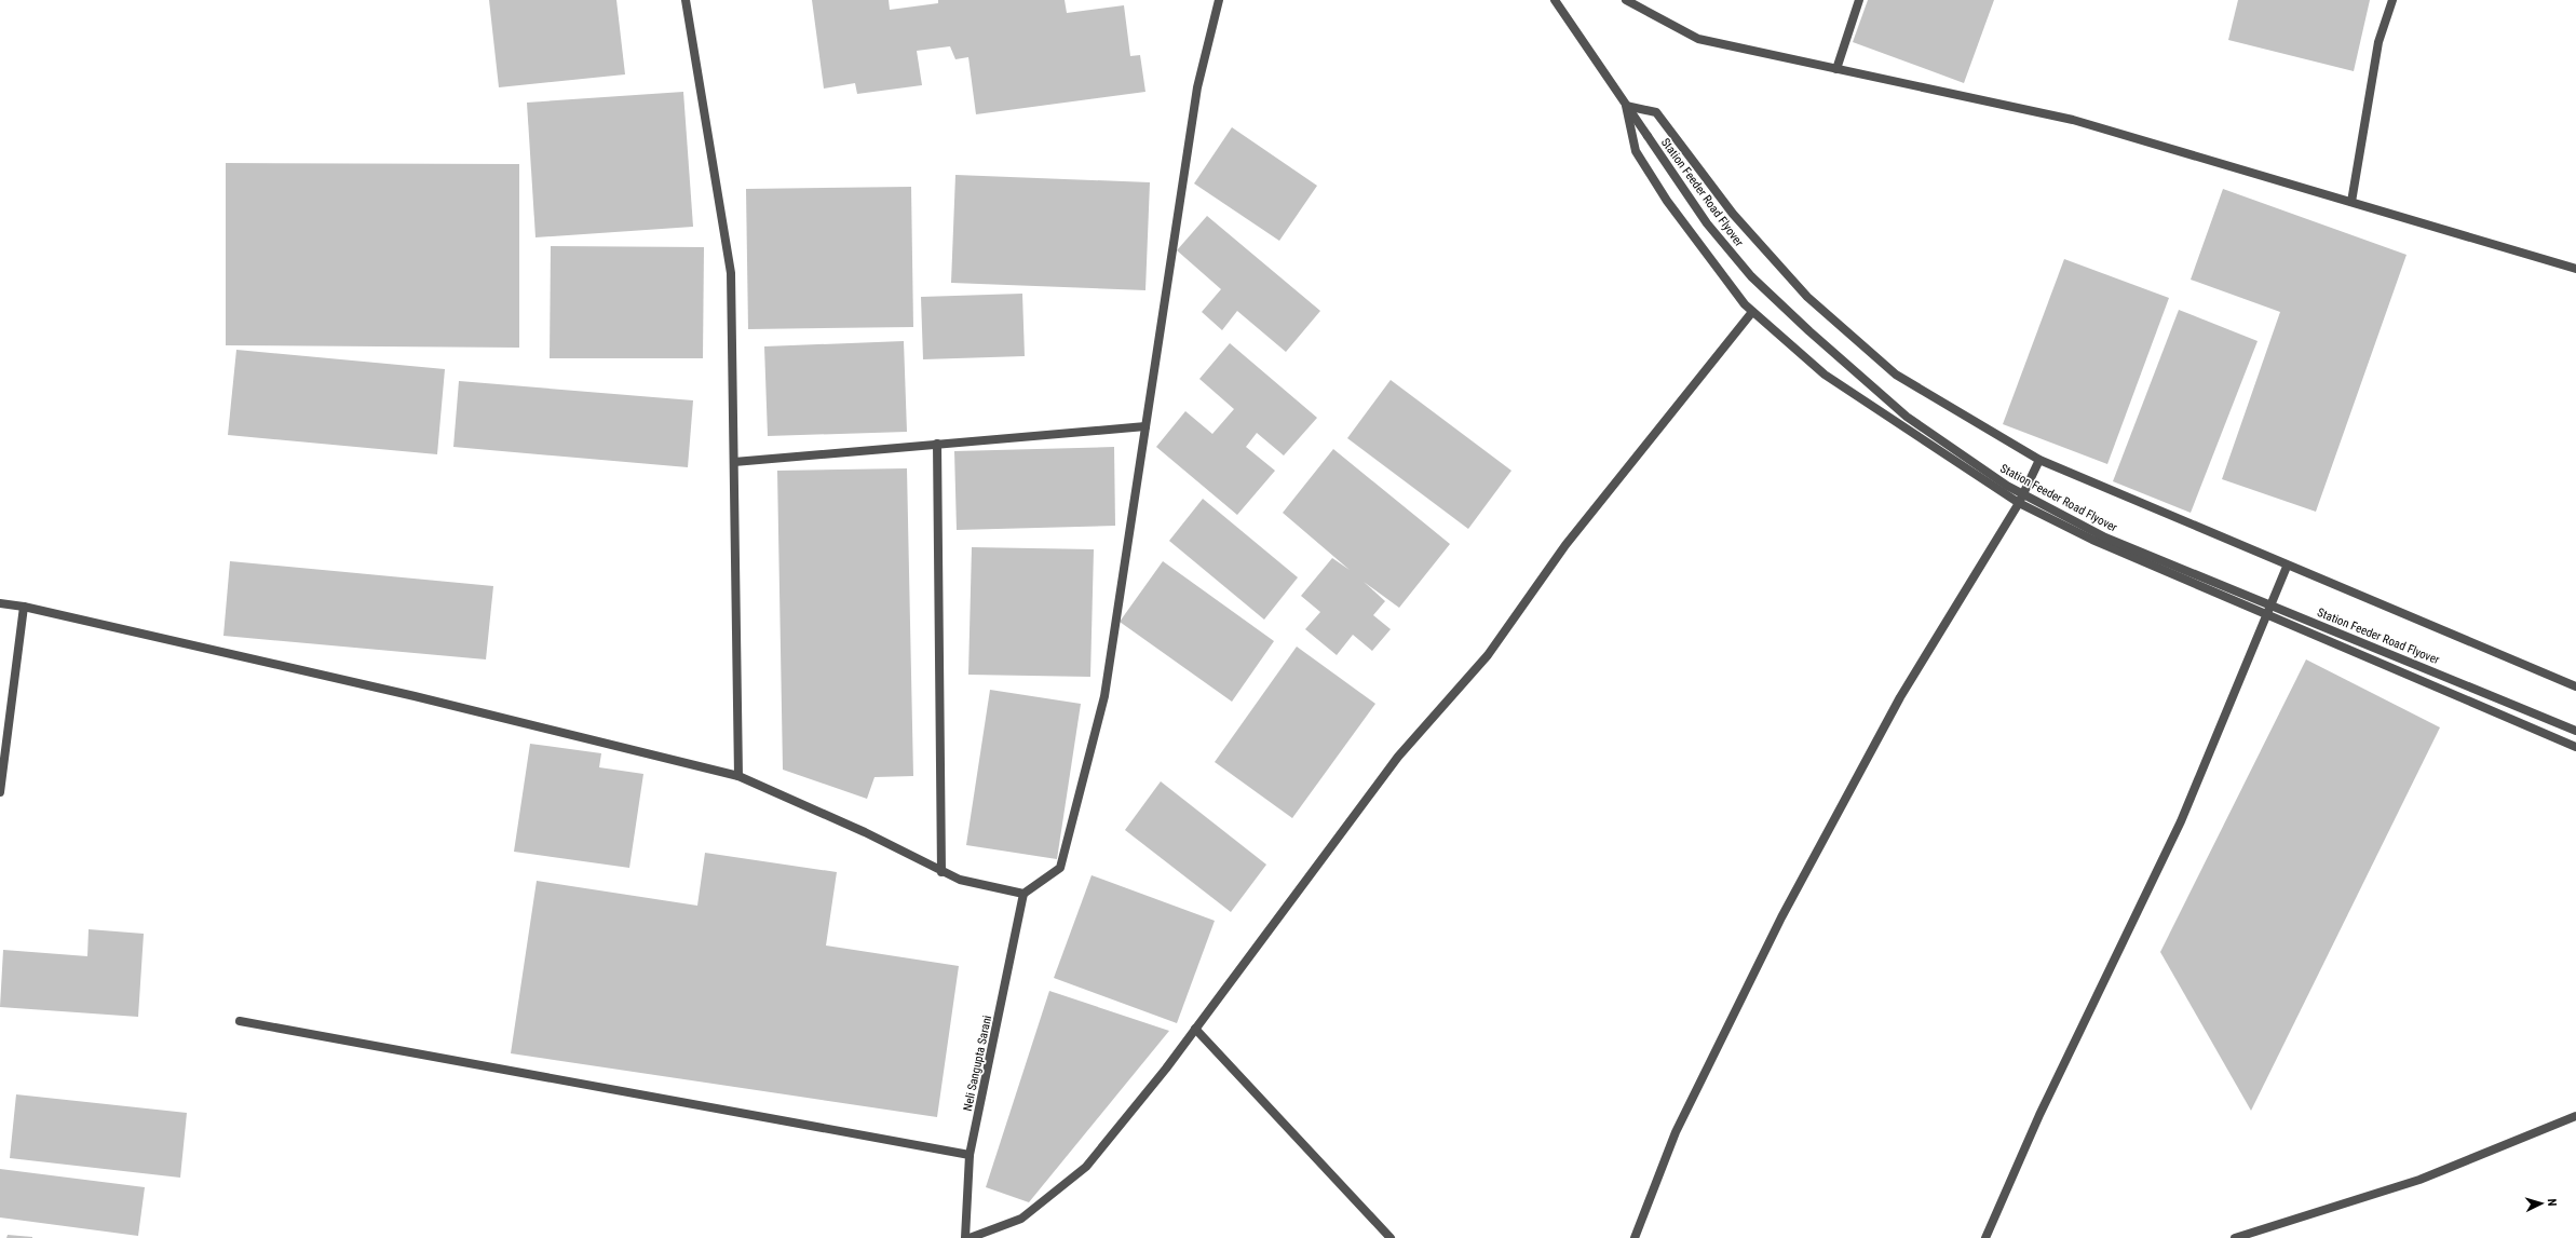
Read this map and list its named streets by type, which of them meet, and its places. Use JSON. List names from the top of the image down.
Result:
{
  "streets": {
    "street": ["Station Feeder Road Flyover", "Neli Sangupta Sarani"]
  },
  "north": "right"
}
